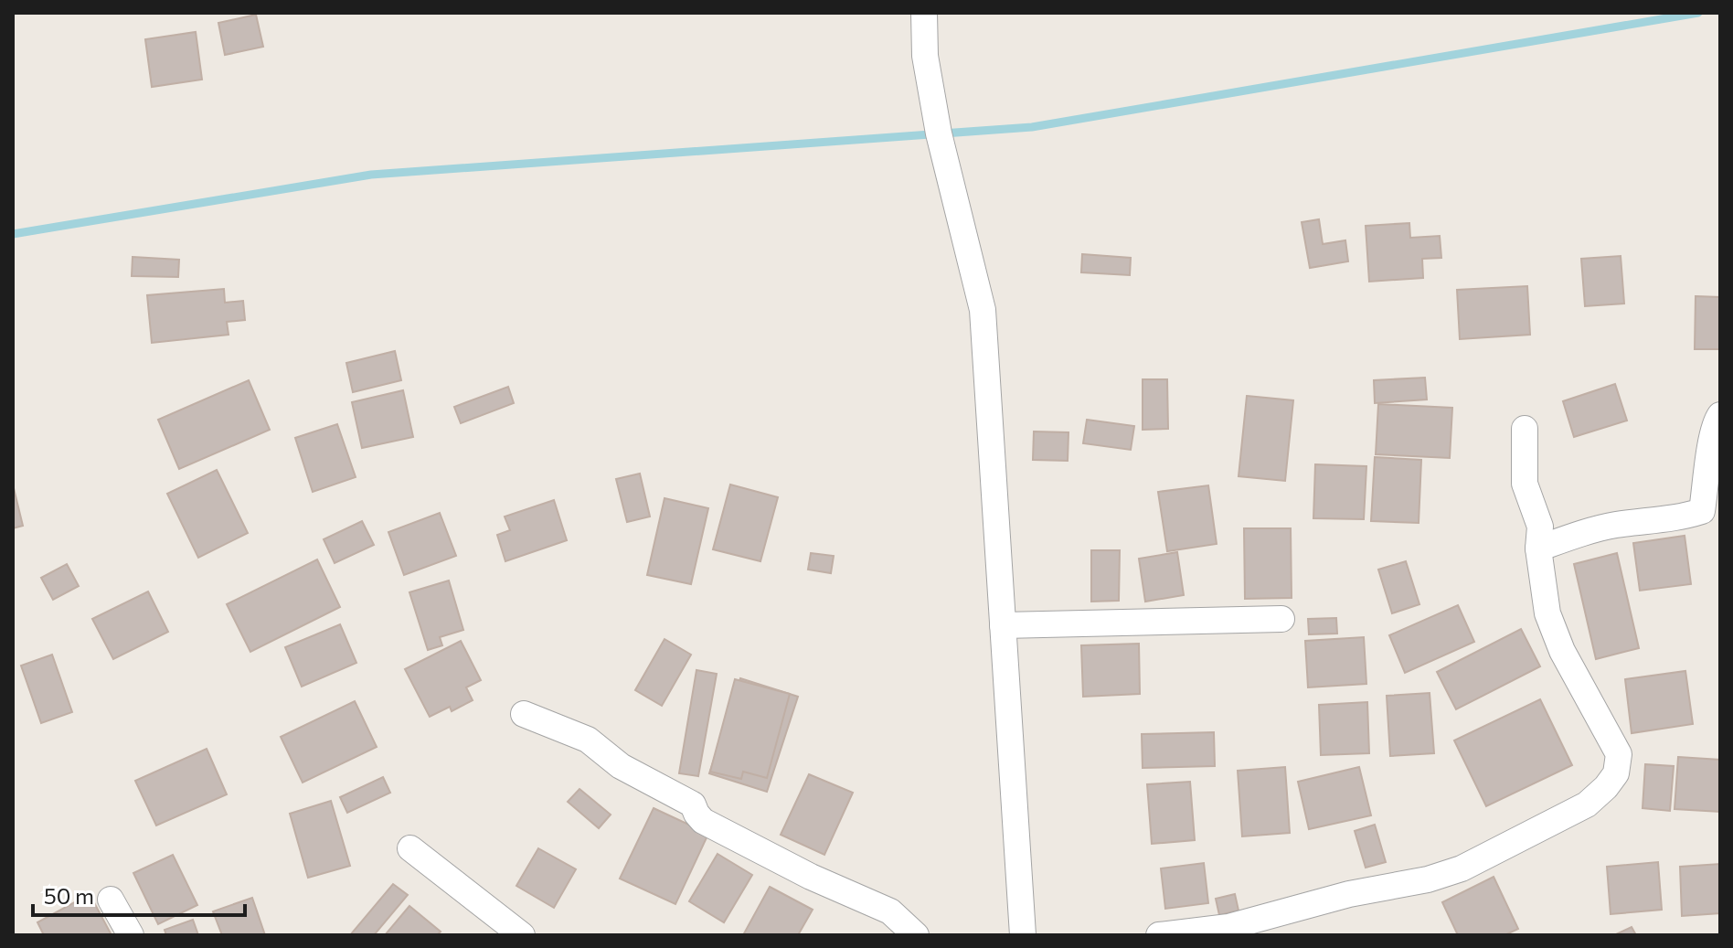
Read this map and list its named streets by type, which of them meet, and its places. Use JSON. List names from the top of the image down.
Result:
{
  "scale_bar": "50 m"
}
